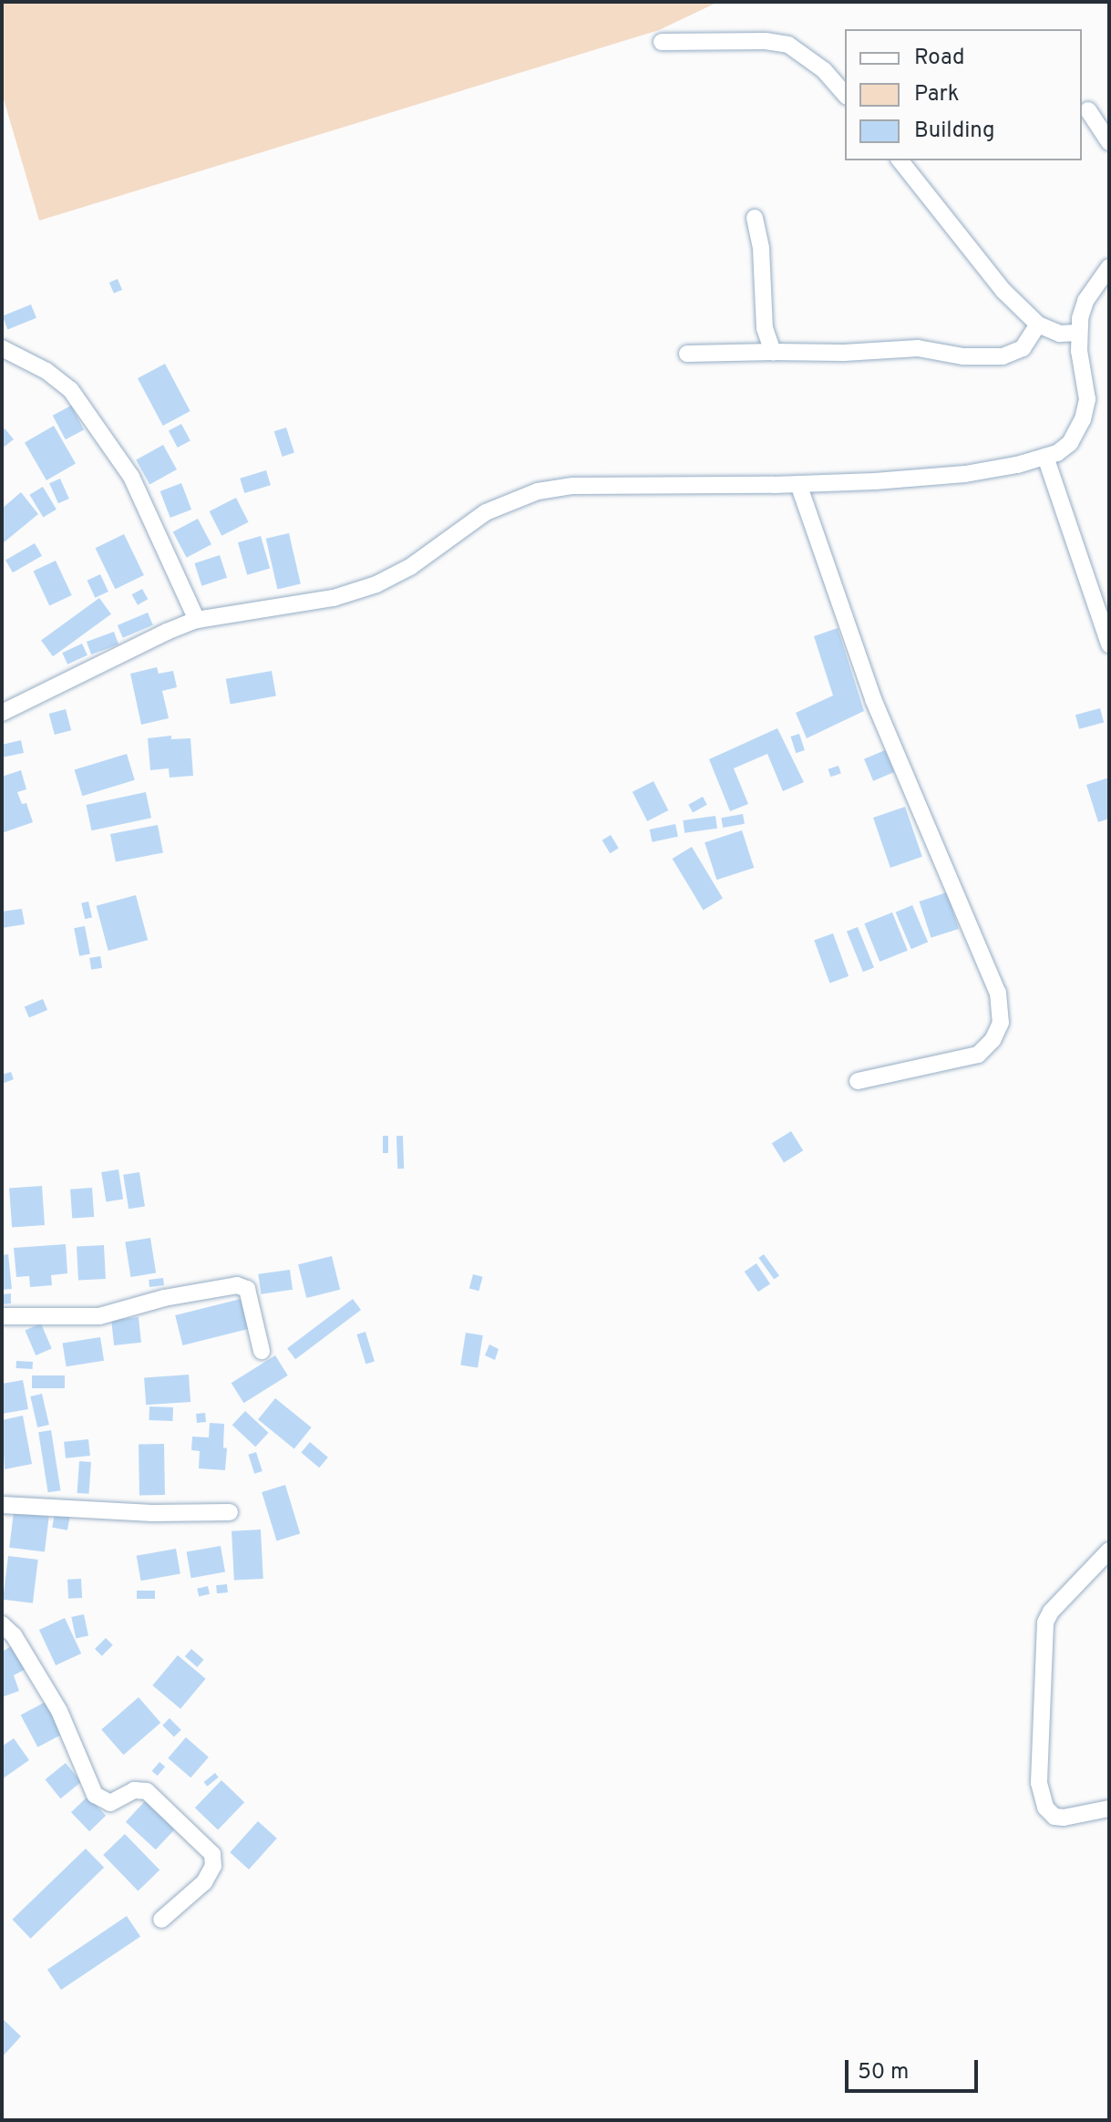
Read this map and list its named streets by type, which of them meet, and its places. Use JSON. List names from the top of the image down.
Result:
{
  "legend": ["Road", "Park", "Building"],
  "scale_bar": "50 m"
}
